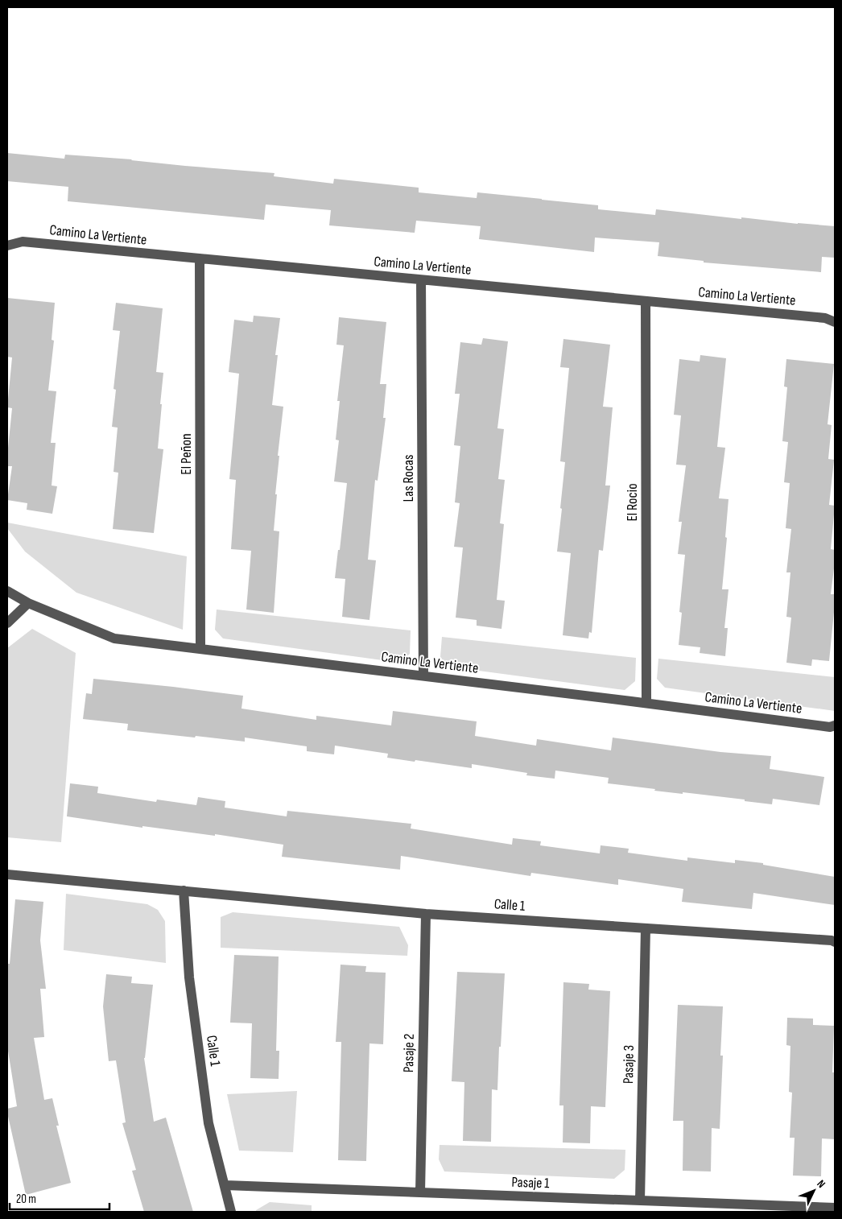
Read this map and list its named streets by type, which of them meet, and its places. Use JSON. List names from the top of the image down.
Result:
{
  "streets": {
    "street": [
      "Camino La Vertiente",
      "El Peñon",
      "Las Rocas",
      "El Rocio",
      "Calle 1",
      "Pasaje 2",
      "Pasaje 3",
      "Pasaje 1"
    ]
  },
  "crossings": [
    ["Camino La Vertiente", "El Peñon"],
    ["Camino La Vertiente", "Las Rocas"],
    ["Camino La Vertiente", "El Rocio"],
    ["Calle 1", "Pasaje 2"],
    ["Calle 1", "Pasaje 3"],
    ["Calle 1", "Pasaje 1"],
    ["Pasaje 2", "Pasaje 1"],
    ["Pasaje 3", "Pasaje 1"]
  ],
  "scale_bar": "20 m",
  "north": "top right"
}
